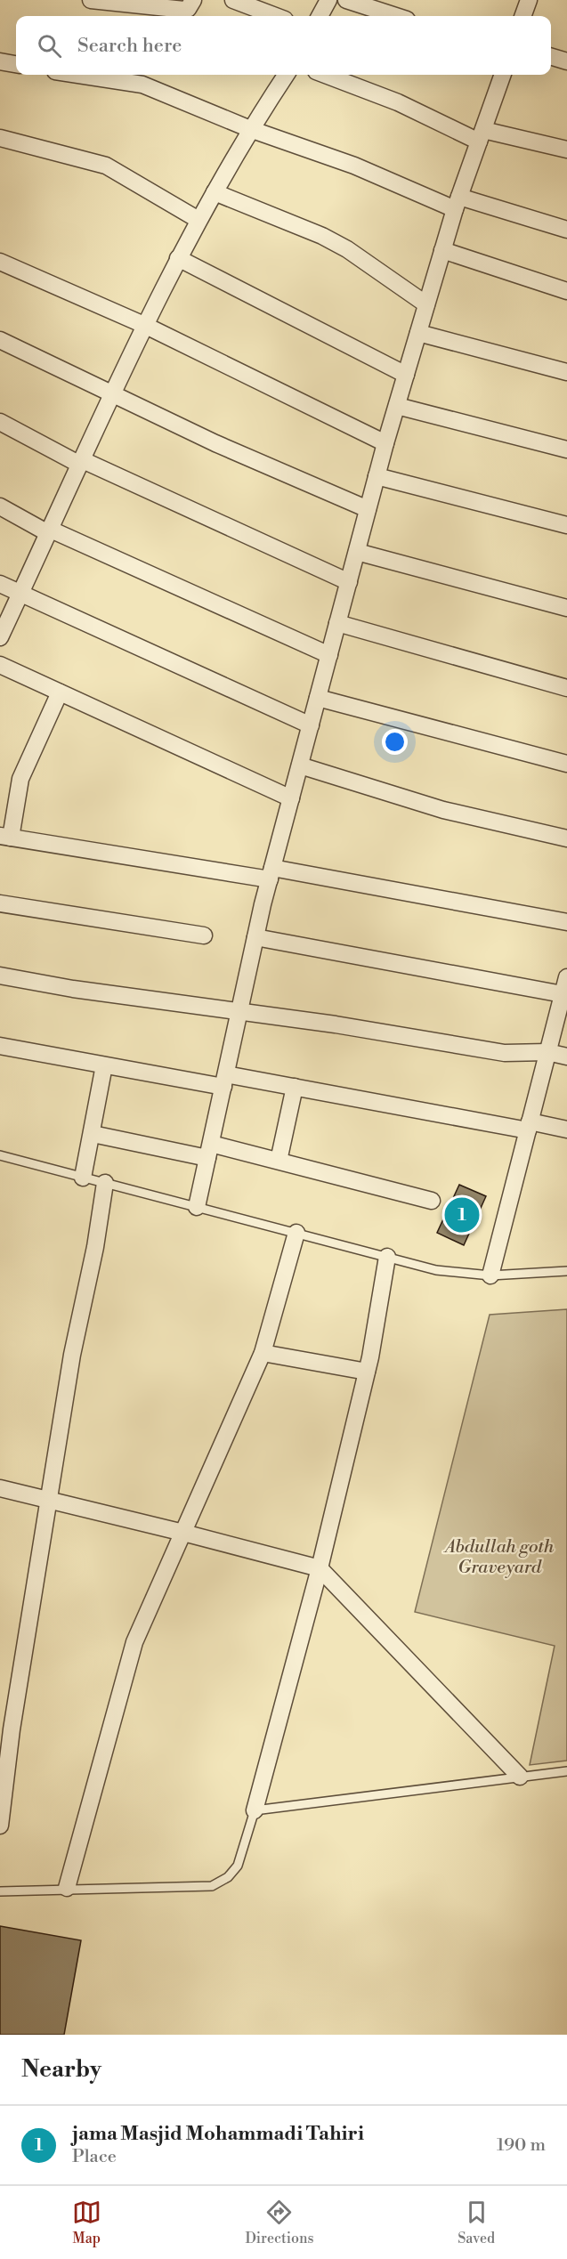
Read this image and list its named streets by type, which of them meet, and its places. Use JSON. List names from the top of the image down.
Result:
{
  "parks": ["Abdullah goth Graveyard"],
  "page": {
    "search": "Search here",
    "pins": "1",
    "heading": "Nearby",
    "list": [
      {
        "mark": "1",
        "name": "jama Masjid Mohammadi Tahiri",
        "note": "Place",
        "value": "190 m"
      }
    ],
    "nav": ["Map", "Directions", "Saved"]
  }
}
